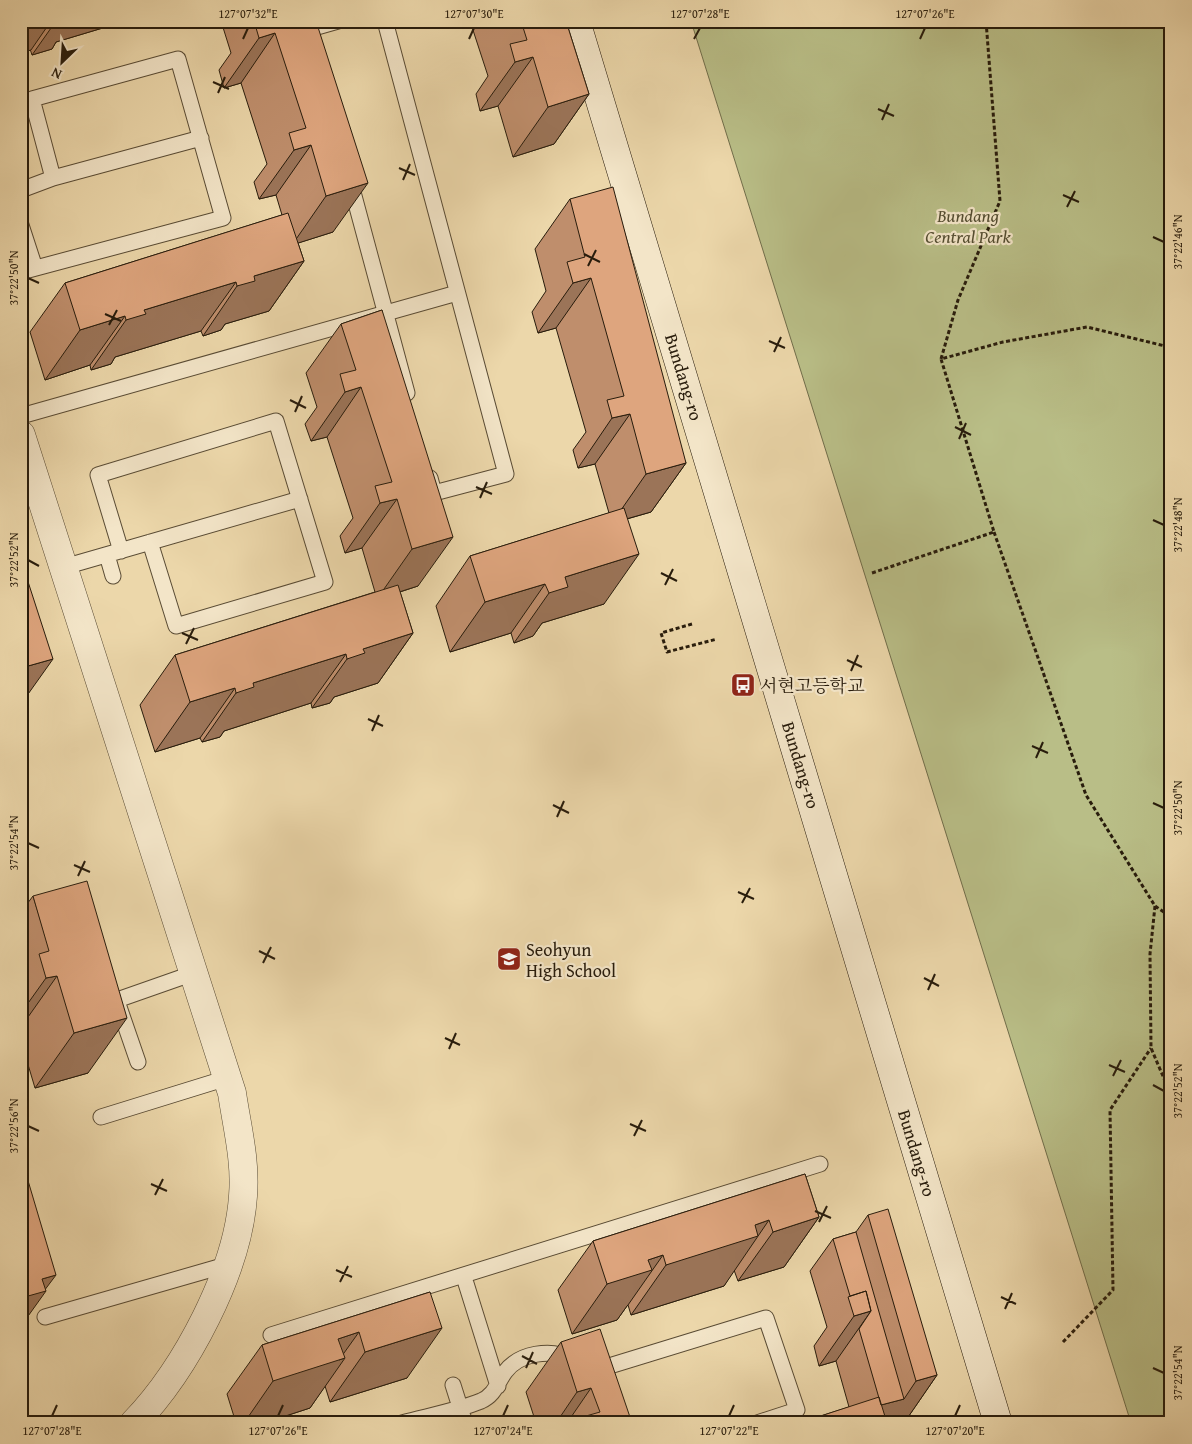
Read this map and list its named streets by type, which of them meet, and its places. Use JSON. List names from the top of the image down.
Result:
{
  "streets": {
    "main road": ["Bundang-ro"]
  },
  "parks": ["Bundang Central Park"],
  "places": {
    "bus stop": ["서현고등학교"],
    "school or university": ["Seohyun High School"]
  },
  "north": "bottom left",
  "coordinates": [
    "127°07'32\"E",
    "127°07'30\"E",
    "127°07'28\"E",
    "127°07'26\"E",
    "37°22'46\"N",
    "37°22'50\"N",
    "37°22'48\"N",
    "37°22'52\"N",
    "37°22'54\"N",
    "37°22'56\"N",
    "127°07'24\"E",
    "127°07'22\"E",
    "127°07'20\"E"
  ]
}
